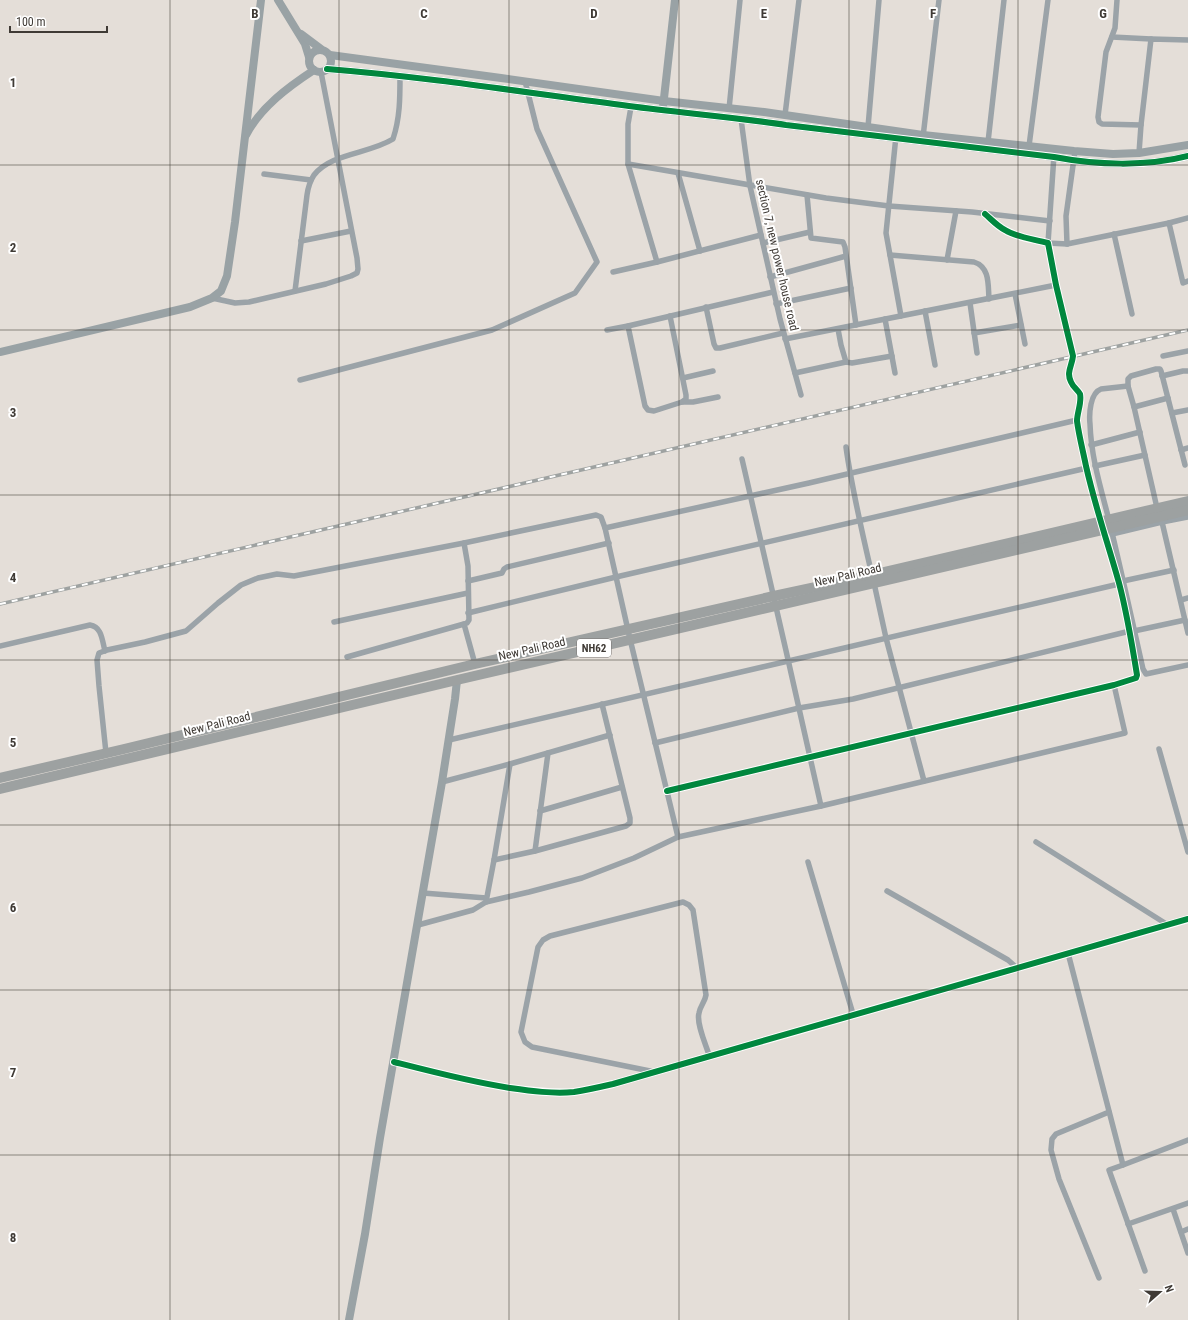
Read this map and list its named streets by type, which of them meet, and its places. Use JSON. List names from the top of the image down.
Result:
{
  "streets": {
    "highway": ["New Pali Road", "NH62"],
    "street": ["section 7, new power house road"]
  },
  "scale_bar": "100 m",
  "north": "right",
  "grid": {
    "columns": [
      "B",
      "C",
      "D",
      "E",
      "F",
      "G"
    ],
    "rows": [
      "1",
      "2",
      "3",
      "4",
      "5",
      "6",
      "7",
      "8"
    ]
  }
}
